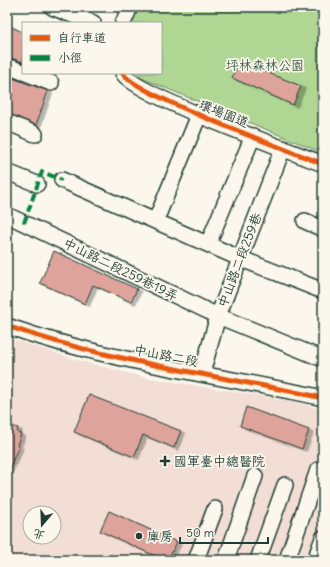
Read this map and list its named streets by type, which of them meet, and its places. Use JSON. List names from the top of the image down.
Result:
{
  "streets": {
    "street": [
      "環場園道",
      "中山路二段259巷",
      "中山路二段259巷19弄",
      "中山路二段"
    ]
  },
  "crossings": [
    ["環場園道", "中山路二段259巷"],
    ["中山路二段259巷", "中山路二段259巷19弄"],
    ["中山路二段259巷", "中山路二段"]
  ],
  "parks": ["坪林森林公園"],
  "places": {
    "health": ["國軍臺中總醫院"],
    "other": ["庫房"]
  },
  "legend": ["自行車道", "小徑"],
  "scale_bar": "50 m",
  "north": "bottom"
}
